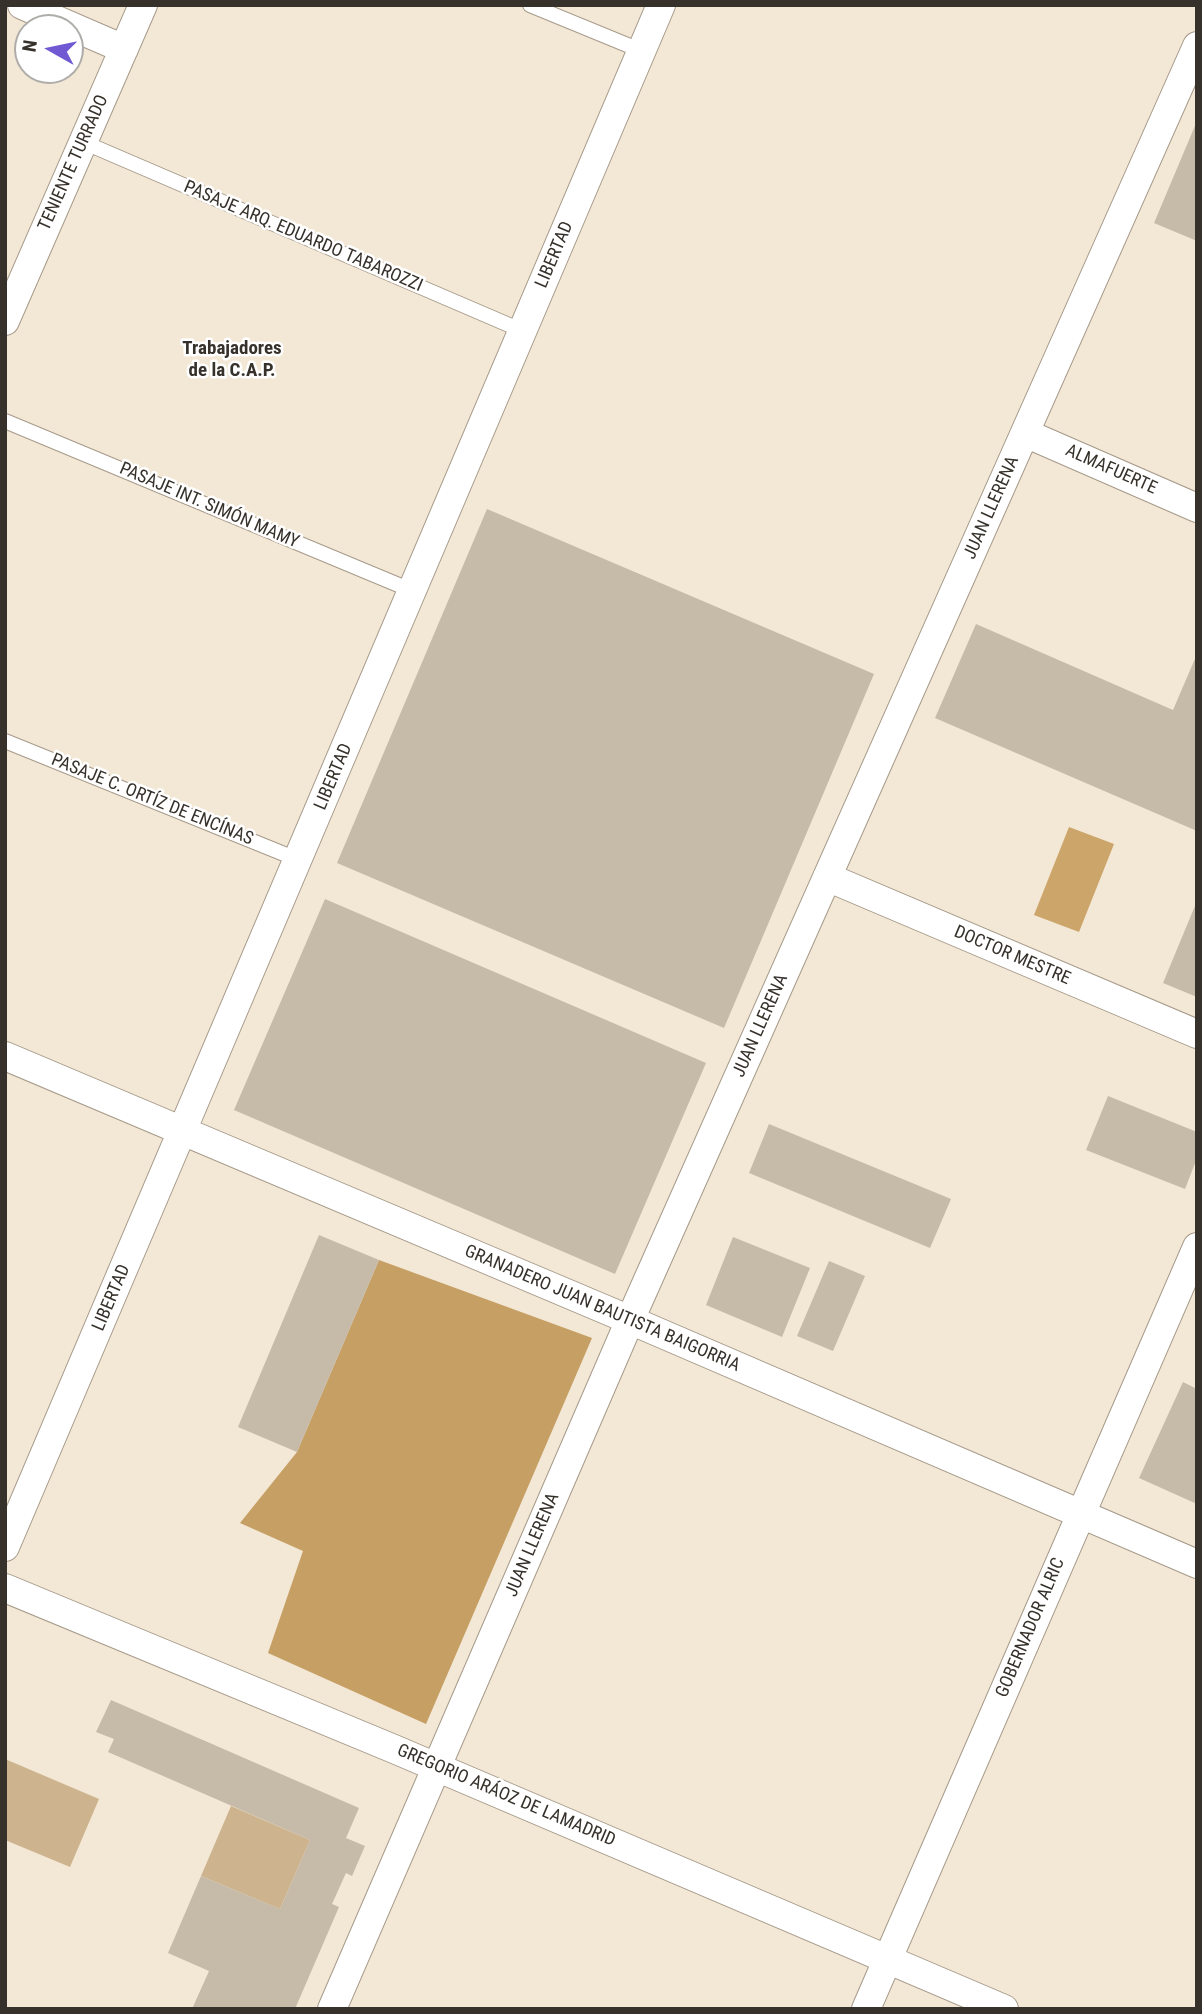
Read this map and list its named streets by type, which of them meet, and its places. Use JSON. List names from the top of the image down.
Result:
{
  "streets": {
    "street": [
      "TENIENTE TURRADO",
      "LIBERTAD",
      "ALMAFUERTE",
      "JUAN LLERENA",
      "DOCTOR MESTRE",
      "GRANADERO JUAN BAUTISTA BAIGORRIA",
      "GOBERNADOR ALRIC",
      "GREGORIO ARÁOZ DE LAMADRID"
    ],
    "lane": ["PASAJE ARQ. EDUARDO TABAROZZI", "PASAJE INT. SIMÓN MAMY", "PASAJE C. ORTÍZ DE ENCÍNAS"]
  },
  "crossings": [
    ["TENIENTE TURRADO", "PASAJE ARQ. EDUARDO TABAROZZI"],
    ["PASAJE ARQ. EDUARDO TABAROZZI", "LIBERTAD"],
    ["LIBERTAD", "PASAJE INT. SIMÓN MAMY"],
    ["LIBERTAD", "PASAJE C. ORTÍZ DE ENCÍNAS"],
    ["LIBERTAD", "GRANADERO JUAN BAUTISTA BAIGORRIA"],
    ["ALMAFUERTE", "JUAN LLERENA"],
    ["JUAN LLERENA", "DOCTOR MESTRE"],
    ["JUAN LLERENA", "GRANADERO JUAN BAUTISTA BAIGORRIA"],
    ["JUAN LLERENA", "GREGORIO ARÁOZ DE LAMADRID"],
    ["GRANADERO JUAN BAUTISTA BAIGORRIA", "GOBERNADOR ALRIC"],
    ["GOBERNADOR ALRIC", "GREGORIO ARÁOZ DE LAMADRID"]
  ],
  "districts": ["Trabajadores de la C.A.P."],
  "north": "left"
}
